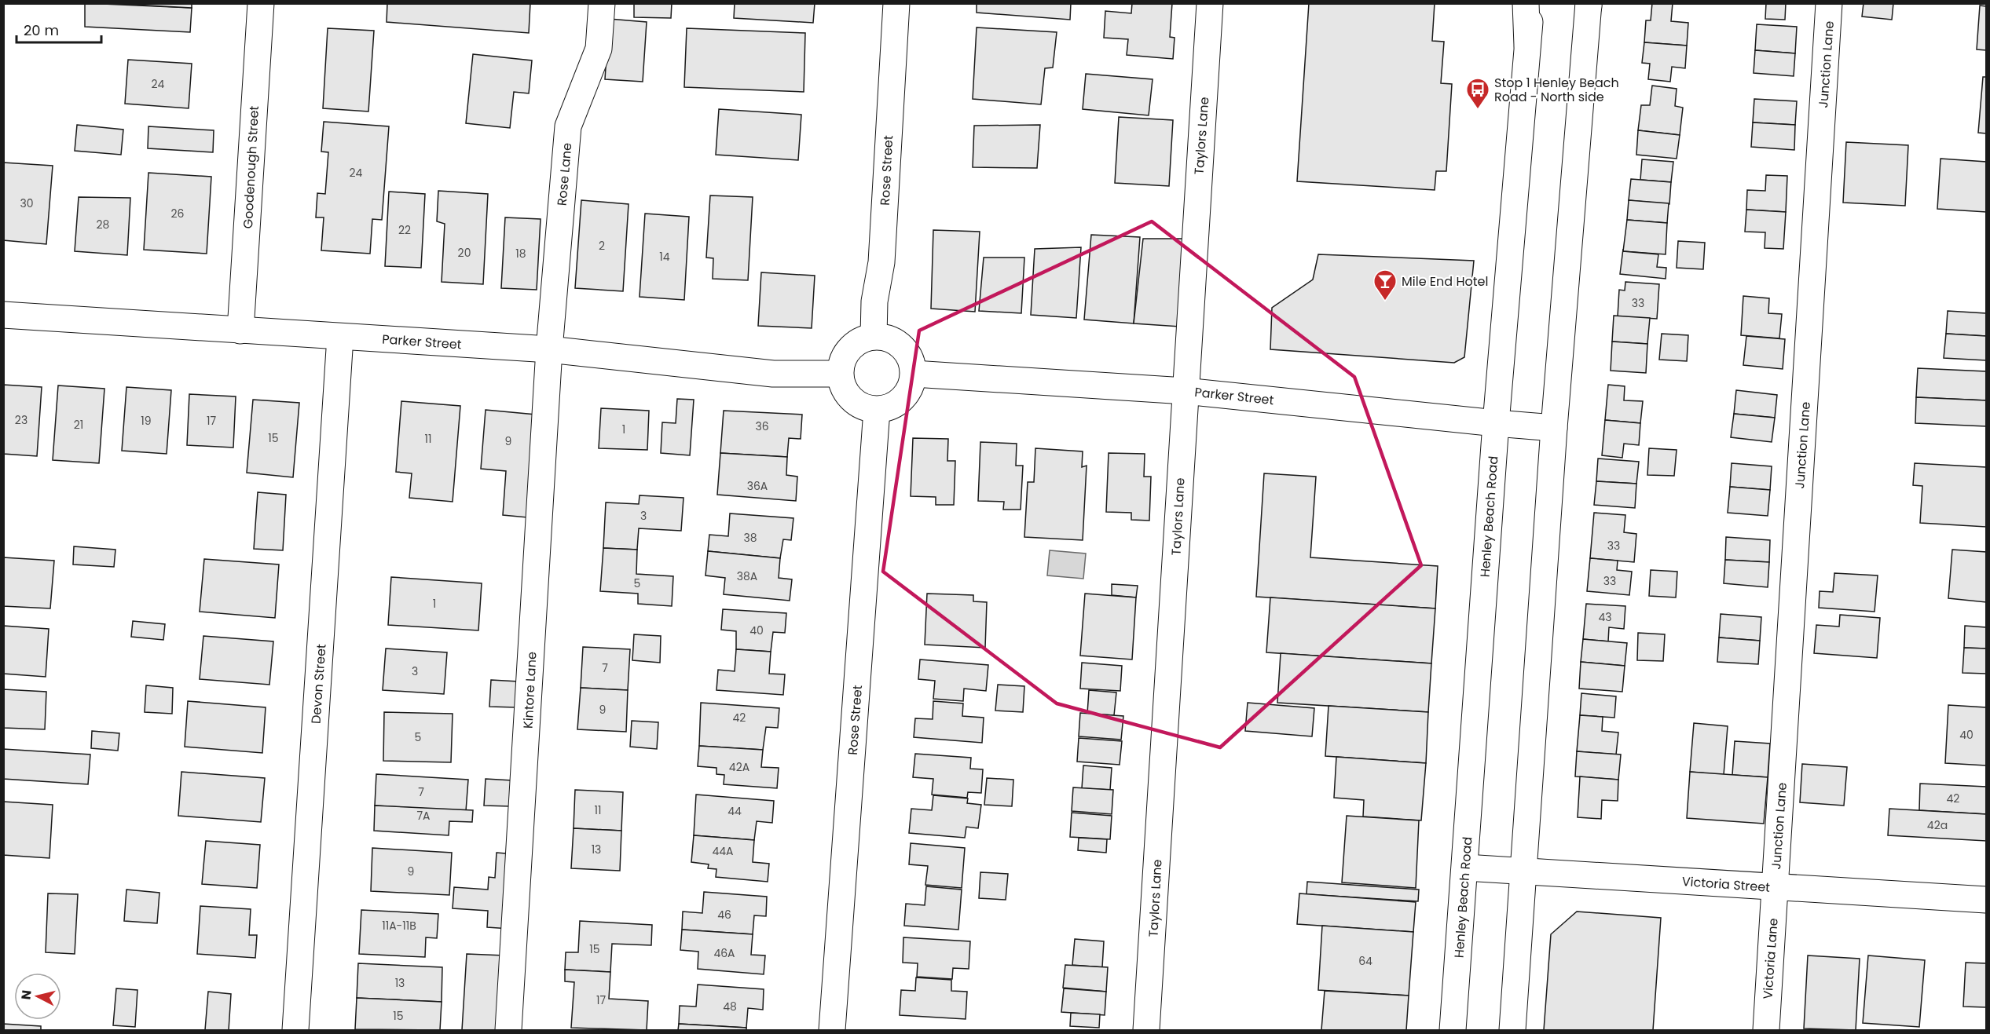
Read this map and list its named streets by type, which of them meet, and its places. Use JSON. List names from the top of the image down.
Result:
{
  "streets": {
    "main road": [
      "Junction Lane",
      "Taylors Lane",
      "Goodenough Street",
      "Rose Street",
      "Rose Lane",
      "Parker Street",
      "Henley Beach Road",
      "Devon Street",
      "Kintore Lane",
      "Victoria Street",
      "Victoria Lane"
    ]
  },
  "crossings": [
    ["Junction Lane", "Victoria Street"],
    ["Junction Lane", "Victoria Lane"],
    ["Taylors Lane", "Parker Street"],
    ["Goodenough Street", "Parker Street"],
    ["Rose Street", "Parker Street"],
    ["Rose Lane", "Parker Street"],
    ["Rose Lane", "Kintore Lane"],
    ["Parker Street", "Henley Beach Road"],
    ["Parker Street", "Devon Street"],
    ["Parker Street", "Kintore Lane"],
    ["Henley Beach Road", "Victoria Street"],
    ["Victoria Street", "Victoria Lane"]
  ],
  "places": {
    "bus stop": ["Stop 1 Henley Beach Road - North side"],
    "bar": ["Mile End Hotel"]
  },
  "house_numbers": [
    "24",
    "24",
    "30",
    "26",
    "28",
    "22",
    "2",
    "20",
    "18",
    "14",
    "33",
    "23",
    "19",
    "17",
    "21",
    "36",
    "1",
    "15",
    "11",
    "9",
    "36A",
    "3",
    "38",
    "33",
    "38A",
    "33",
    "5",
    "1",
    "43",
    "40",
    "7",
    "3",
    "9",
    "42",
    "40",
    "5",
    "42A",
    "7",
    "42",
    "11",
    "44",
    "7A",
    "42a",
    "13",
    "44A",
    "9",
    "46",
    "11A-11B",
    "15",
    "46A",
    "64",
    "13",
    "17",
    "48",
    "15"
  ],
  "scale_bar": "20 m",
  "north": "left"
}
